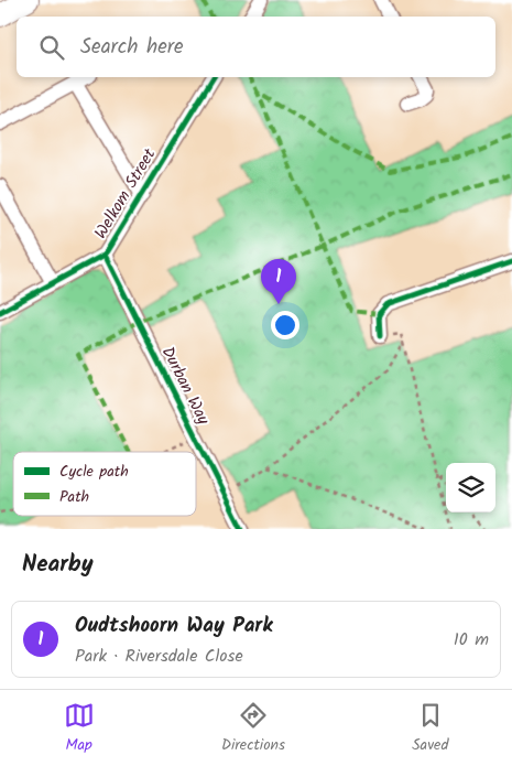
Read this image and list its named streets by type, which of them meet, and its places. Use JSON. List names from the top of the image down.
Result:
{
  "streets": {
    "street": ["Welkom Street", "Durban Way"]
  },
  "crossings": [
    ["Welkom Street", "Durban Way"]
  ],
  "legend": ["Cycle path", "Path"],
  "page": {
    "search": "Search here",
    "pins": "1",
    "heading": "Nearby",
    "list": [
      {
        "mark": "1",
        "name": "Oudtshoorn Way Park",
        "note": "Park · Riversdale Close",
        "value": "10 m"
      }
    ],
    "nav": ["Map", "Directions", "Saved"]
  }
}
